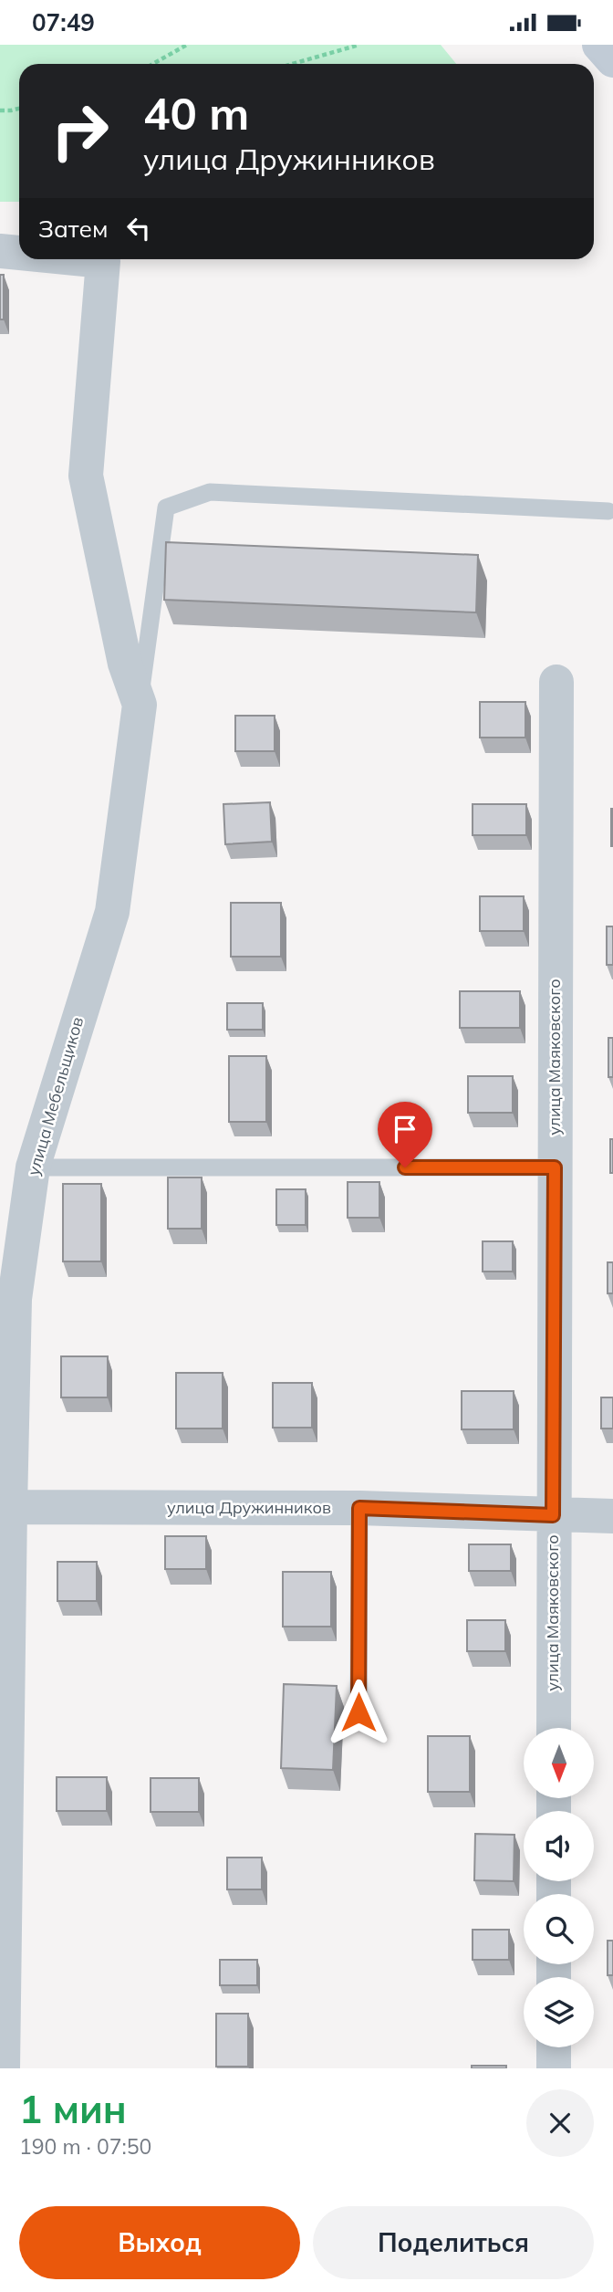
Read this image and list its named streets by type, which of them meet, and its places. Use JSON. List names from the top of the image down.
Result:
{
  "streets": {
    "street": ["улица Маяковского", "улица Мебельщиков", "улица Дружинников"]
  },
  "crossings": [
    ["улица Маяковского", "улица Дружинников"],
    ["улица Мебельщиков", "улица Дружинников"]
  ],
  "north": "bottom",
  "page": {
    "status": "07:49",
    "turn": ["40 m", "улица Дружинников"],
    "then": "Затем",
    "heading": ["1 мин", "190 m · 07:50"],
    "buttons": ["Выход", "Поделиться"]
  }
}
